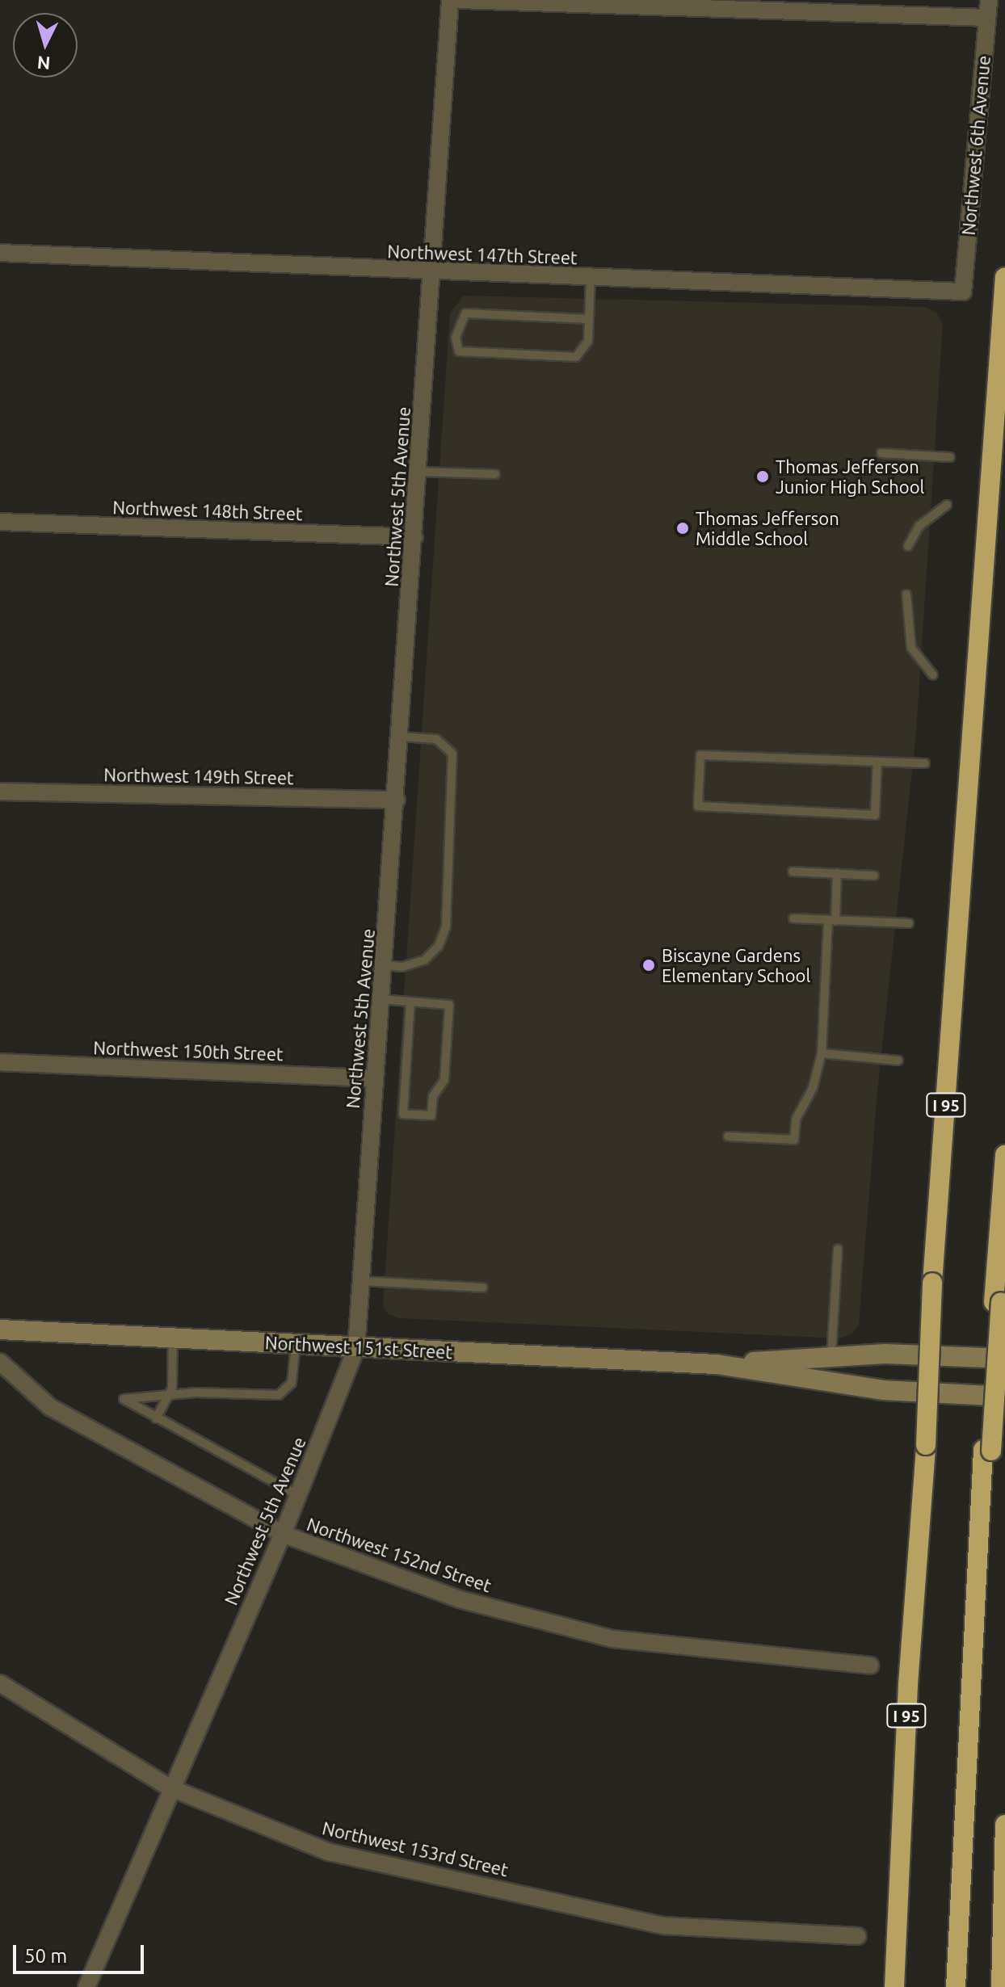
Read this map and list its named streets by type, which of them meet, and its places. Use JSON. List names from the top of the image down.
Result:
{
  "streets": {
    "highway": ["I 95"],
    "street": [
      "Northwest 6th Avenue",
      "Northwest 147th Street",
      "Northwest 5th Avenue",
      "Northwest 148th Street",
      "Northwest 149th Street",
      "Northwest 150th Street",
      "Northwest 151st Street",
      "Northwest 152nd Street",
      "Northwest 153rd Street"
    ]
  },
  "crossings": [
    ["Northwest 6th Avenue", "Northwest 147th Street"],
    ["Northwest 147th Street", "Northwest 5th Avenue"],
    ["Northwest 5th Avenue", "Northwest 148th Street"],
    ["Northwest 5th Avenue", "Northwest 149th Street"],
    ["Northwest 5th Avenue", "Northwest 150th Street"],
    ["Northwest 5th Avenue", "Northwest 151st Street"],
    ["Northwest 5th Avenue", "Northwest 152nd Street"],
    ["Northwest 5th Avenue", "Northwest 153rd Street"]
  ],
  "places": ["Thomas Jefferson Junior High School", "Thomas Jefferson Middle School", "Biscayne Gardens Elementary School"],
  "scale_bar": "50 m",
  "north": "bottom"
}
